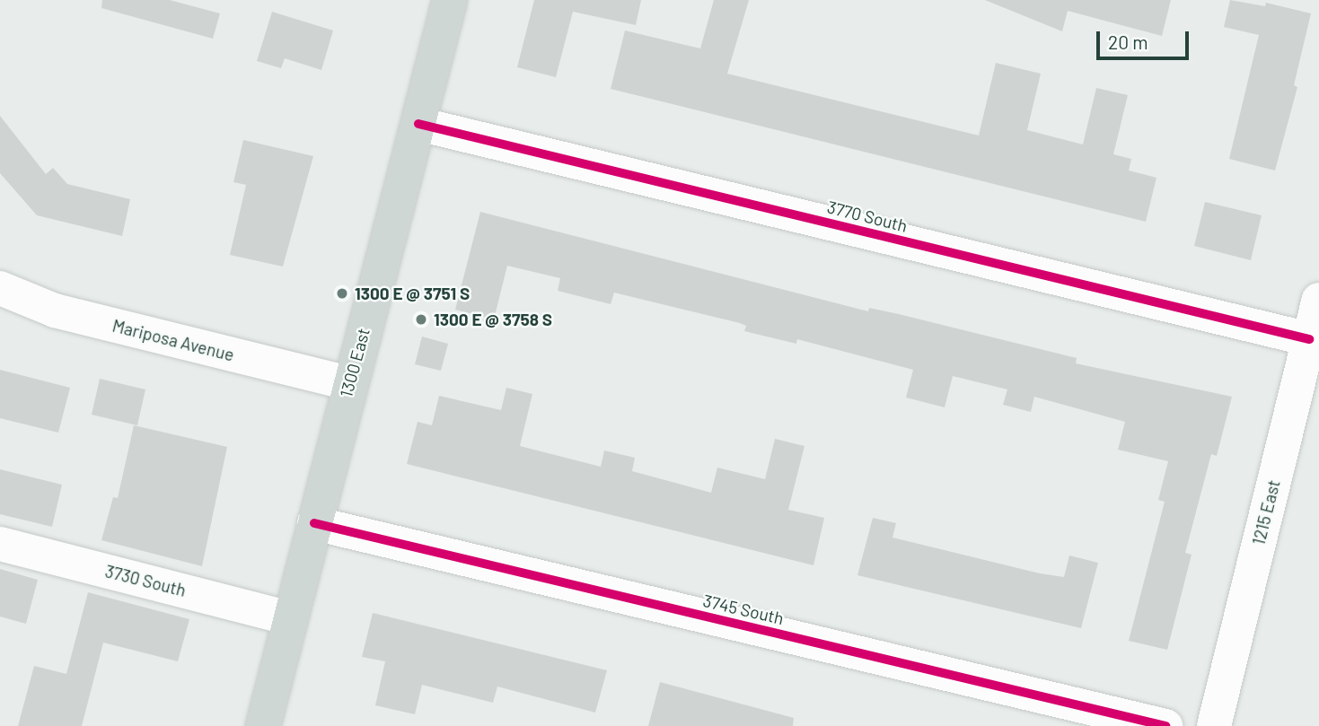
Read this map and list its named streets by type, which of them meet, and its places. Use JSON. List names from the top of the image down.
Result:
{
  "streets": {
    "main road": ["1300 East"],
    "street": [
      "3770 South",
      "Mariposa Avenue",
      "1215 East",
      "3730 South",
      "3745 South"
    ]
  },
  "crossings": [
    ["3770 South", "1300 East"],
    ["3770 South", "1215 East"],
    ["Mariposa Avenue", "1300 East"],
    ["1300 East", "3730 South"],
    ["1300 East", "3745 South"]
  ],
  "places": ["1300 E @ 3751 S", "1300 E @ 3758 S"],
  "scale_bar": "20 m"
}
